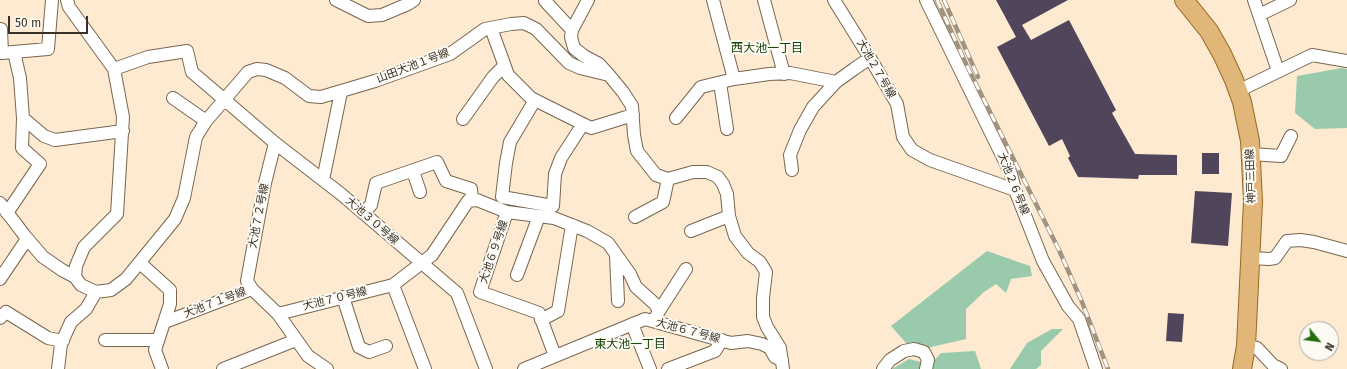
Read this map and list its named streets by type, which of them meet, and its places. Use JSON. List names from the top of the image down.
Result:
{
  "streets": {
    "main road": ["神戸三田線"],
    "street": [
      "山田大池１号線",
      "大池２７号線",
      "大池２６号線",
      "大池７２号線",
      "大池３０号線",
      "大池６９号線",
      "大池７０号線",
      "大池７１号線",
      "大池６７号線"
    ]
  },
  "crossings": [
    ["山田大池１号線", "大池３０号線"],
    ["大池２７号線", "大池２６号線"],
    ["大池７２号線", "大池３０号線"],
    ["大池７２号線", "大池７１号線"],
    ["大池３０号線", "大池６９号線"],
    ["大池３０号線", "大池７０号線"],
    ["大池６９号線", "大池６７号線"],
    ["大池７０号線", "大池７１号線"]
  ],
  "districts": ["西大池一丁目", "東大池一丁目"],
  "scale_bar": "50 m",
  "north": "bottom right"
}
